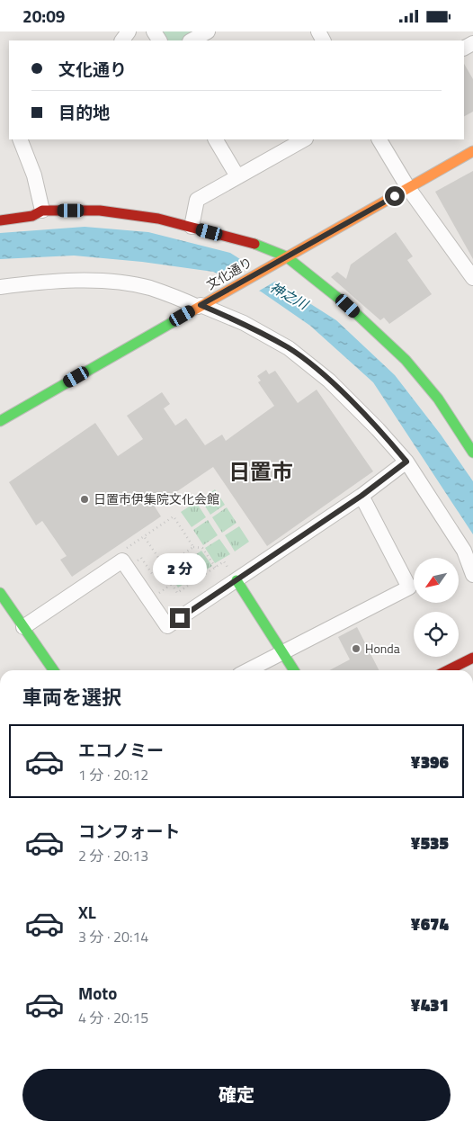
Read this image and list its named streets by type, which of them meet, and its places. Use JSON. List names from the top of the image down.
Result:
{
  "streets": {
    "street": ["文化通り"]
  },
  "districts": ["日置市"],
  "water": ["神之川"],
  "places": ["日置市伊集院文化会館", "Honda"],
  "north": "bottom left",
  "page": {
    "status": "20:09",
    "banner": ["文化通り", "目的地"],
    "bubble": "2 分",
    "heading": "車両を選択",
    "list": [
      {
        "name": "エコノミー",
        "note": "1 分 · 20:12",
        "value": "¥396"
      },
      {
        "name": "コンフォート",
        "note": "2 分 · 20:13",
        "value": "¥535"
      },
      {
        "name": "XL",
        "note": "3 分 · 20:14",
        "value": "¥674"
      },
      {
        "name": "Moto",
        "note": "4 分 · 20:15",
        "value": "¥431"
      }
    ],
    "buttons": "確定"
  }
}
